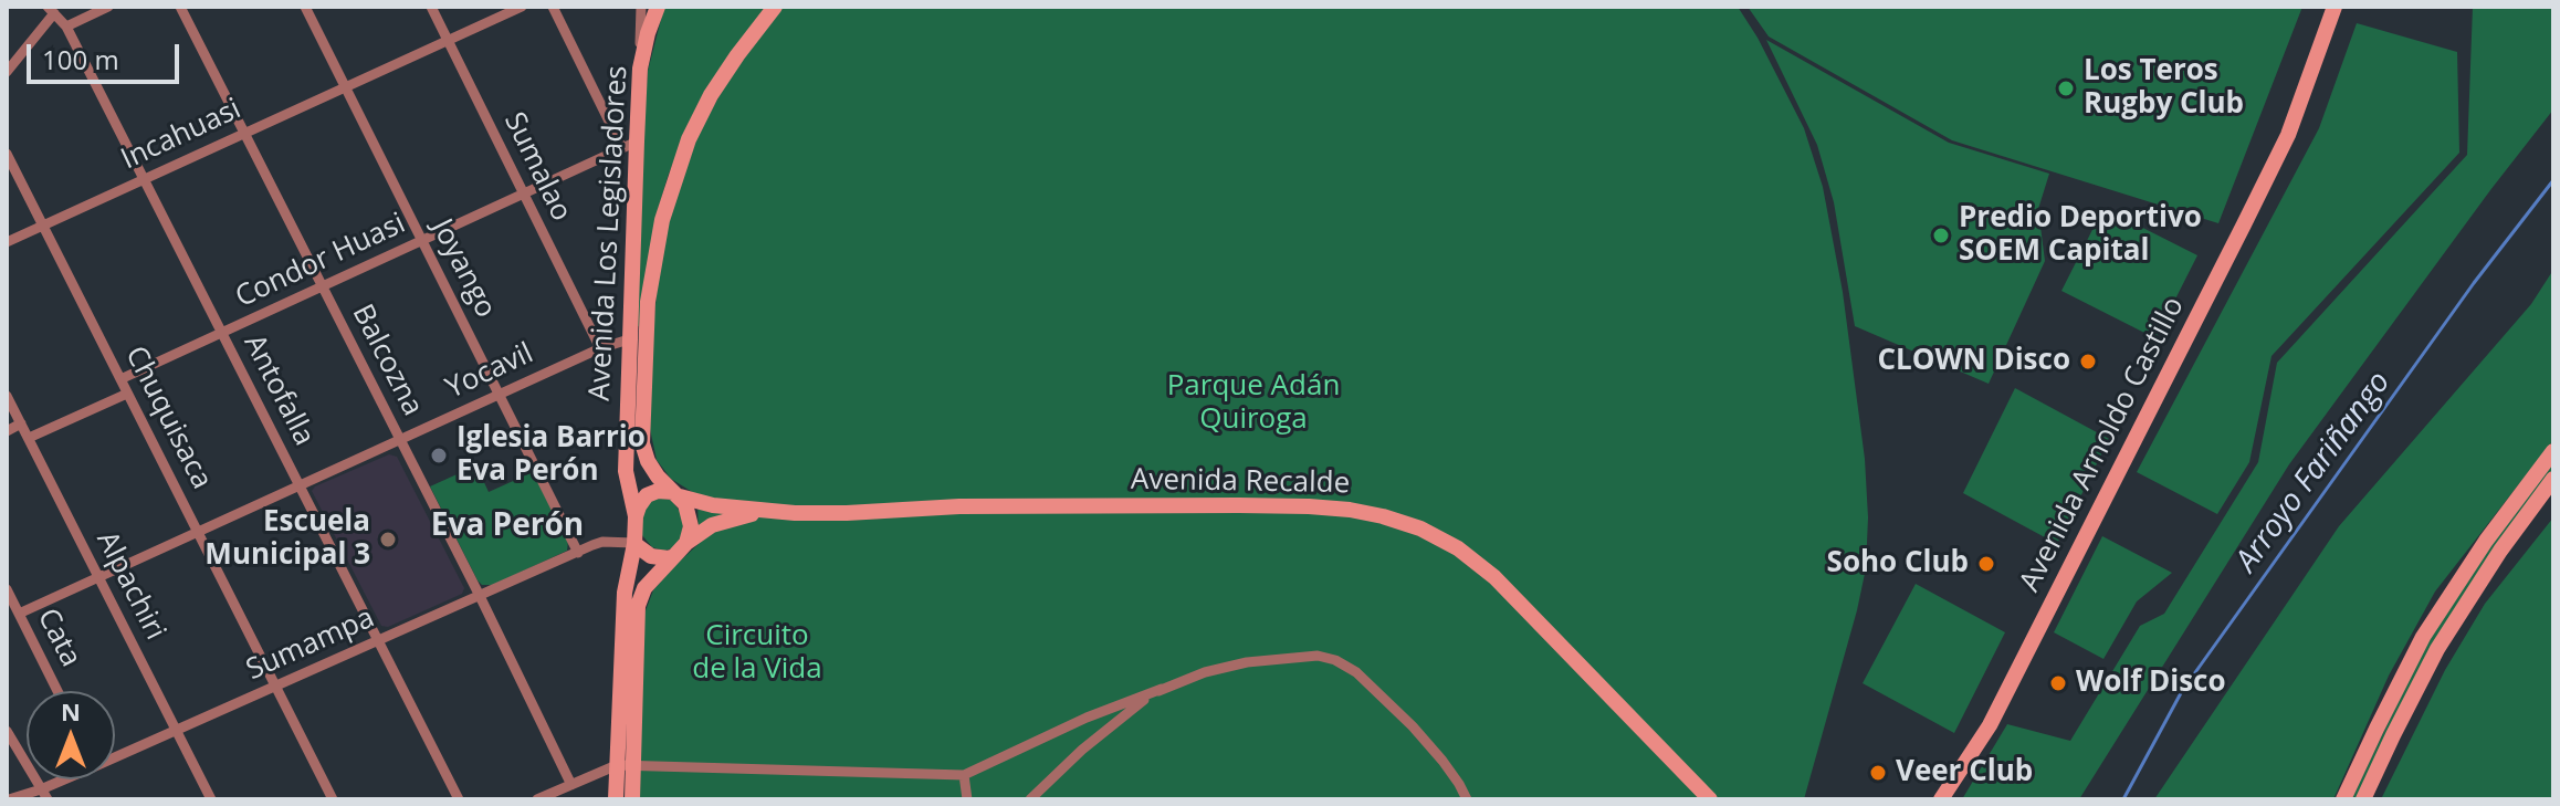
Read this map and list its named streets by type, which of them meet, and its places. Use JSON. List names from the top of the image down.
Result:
{
  "streets": {
    "main road": ["Avenida Los Legisladores", "Avenida Arnoldo Castillo", "Avenida Recalde"],
    "street": [
      "Incahuasi",
      "Sumalao",
      "Condor Huasi",
      "Joyango",
      "Balcozna",
      "Yocavil",
      "Antofalla",
      "Chuquisaca",
      "Alpachiri",
      "Cata",
      "Sumampa"
    ]
  },
  "crossings": [
    ["Incahuasi", "Sumalao"],
    ["Incahuasi", "Joyango"],
    ["Incahuasi", "Balcozna"],
    ["Incahuasi", "Antofalla"],
    ["Incahuasi", "Chuquisaca"],
    ["Sumalao", "Condor Huasi"],
    ["Sumalao", "Yocavil"],
    ["Avenida Los Legisladores", "Condor Huasi"],
    ["Avenida Los Legisladores", "Yocavil"],
    ["Avenida Los Legisladores", "Avenida Recalde"],
    ["Avenida Los Legisladores", "Sumampa"],
    ["Condor Huasi", "Joyango"],
    ["Condor Huasi", "Balcozna"],
    ["Condor Huasi", "Antofalla"],
    ["Condor Huasi", "Chuquisaca"],
    ["Joyango", "Yocavil"],
    ["Joyango", "Sumampa"],
    ["Balcozna", "Yocavil"],
    ["Balcozna", "Sumampa"],
    ["Yocavil", "Antofalla"],
    ["Yocavil", "Chuquisaca"],
    ["Yocavil", "Alpachiri"],
    ["Yocavil", "Cata"],
    ["Antofalla", "Sumampa"],
    ["Chuquisaca", "Sumampa"],
    ["Avenida Recalde", "Sumampa"],
    ["Alpachiri", "Sumampa"]
  ],
  "districts": ["Eva Perón"],
  "water": ["Arroyo Fariñango"],
  "parks": ["Parque Adán Quiroga", "Circuito de la Vida"],
  "places": [
    "Los Teros Rugby Club",
    "Predio Deportivo SOEM Capital",
    "CLOWN Disco",
    "Iglesia Barrio Eva Perón",
    "Escuela Municipal 3",
    "Soho Club",
    "Wolf Disco",
    "Veer Club"
  ],
  "scale_bar": "100 m",
  "north": "top"
}
